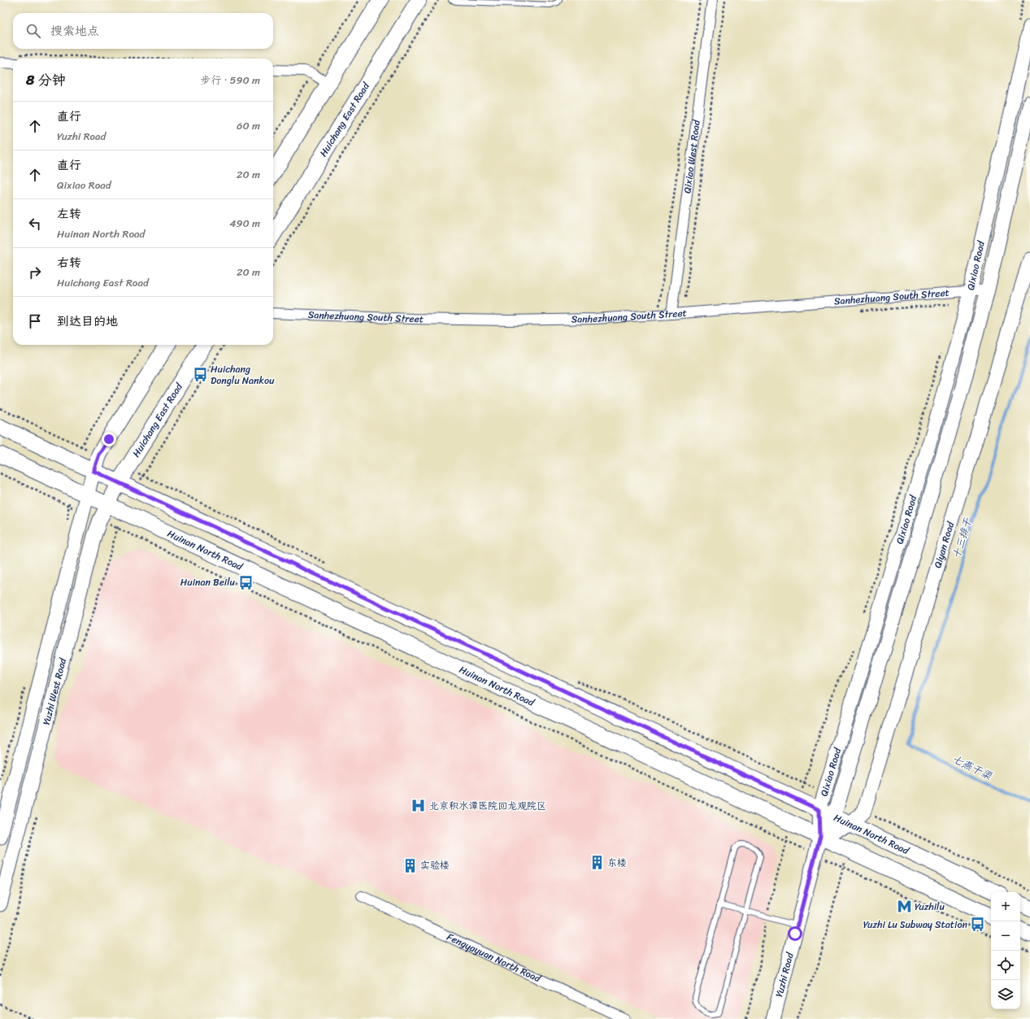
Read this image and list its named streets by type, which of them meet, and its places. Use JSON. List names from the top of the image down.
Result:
{
  "streets": {
    "main road": ["Huichang East Road", "Huinan North Road"],
    "street": [
      "Qixiao West Road",
      "Qixiao Road",
      "Sanhezhuang South Street",
      "Qiyan Road",
      "Yuzhi West Road",
      "Fengyayuan North Road",
      "Yuzhi Road"
    ]
  },
  "crossings": [
    ["Huichang East Road", "Huinan North Road"],
    ["Huichang East Road", "Yuzhi West Road"],
    ["Qixiao West Road", "Sanhezhuang South Street"],
    ["Qixiao Road", "Sanhezhuang South Street"],
    ["Qixiao Road", "Huinan North Road"],
    ["Qixiao Road", "Yuzhi Road"],
    ["Qiyan Road", "Huinan North Road"],
    ["Huinan North Road", "Yuzhi West Road"],
    ["Huinan North Road", "Yuzhi Road"]
  ],
  "water": ["十三排干", "七燕干渠"],
  "places": {
    "bus stop": ["Huichang Donglu Nankou", "Huinan Beilu", "Yuzhi Lu Subway Station"],
    "hospital": ["北京积水谭医院回龙观院区"],
    "building": ["东楼", "实验楼"],
    "metro station": ["Yuzhilu"]
  },
  "page": {
    "search": "搜索地点",
    "heading": ["8 分钟", "步行 · 590 m"],
    "list": [
      ["直行", "Yuzhi Road", "60 m"],
      ["直行", "Qixiao Road", "20 m"],
      ["左转", "Huinan North Road", "490 m"],
      ["右转", "Huichang East Road", "20 m"],
      "到达目的地"
    ],
    "map_buttons": ["+", "−"]
  }
}
